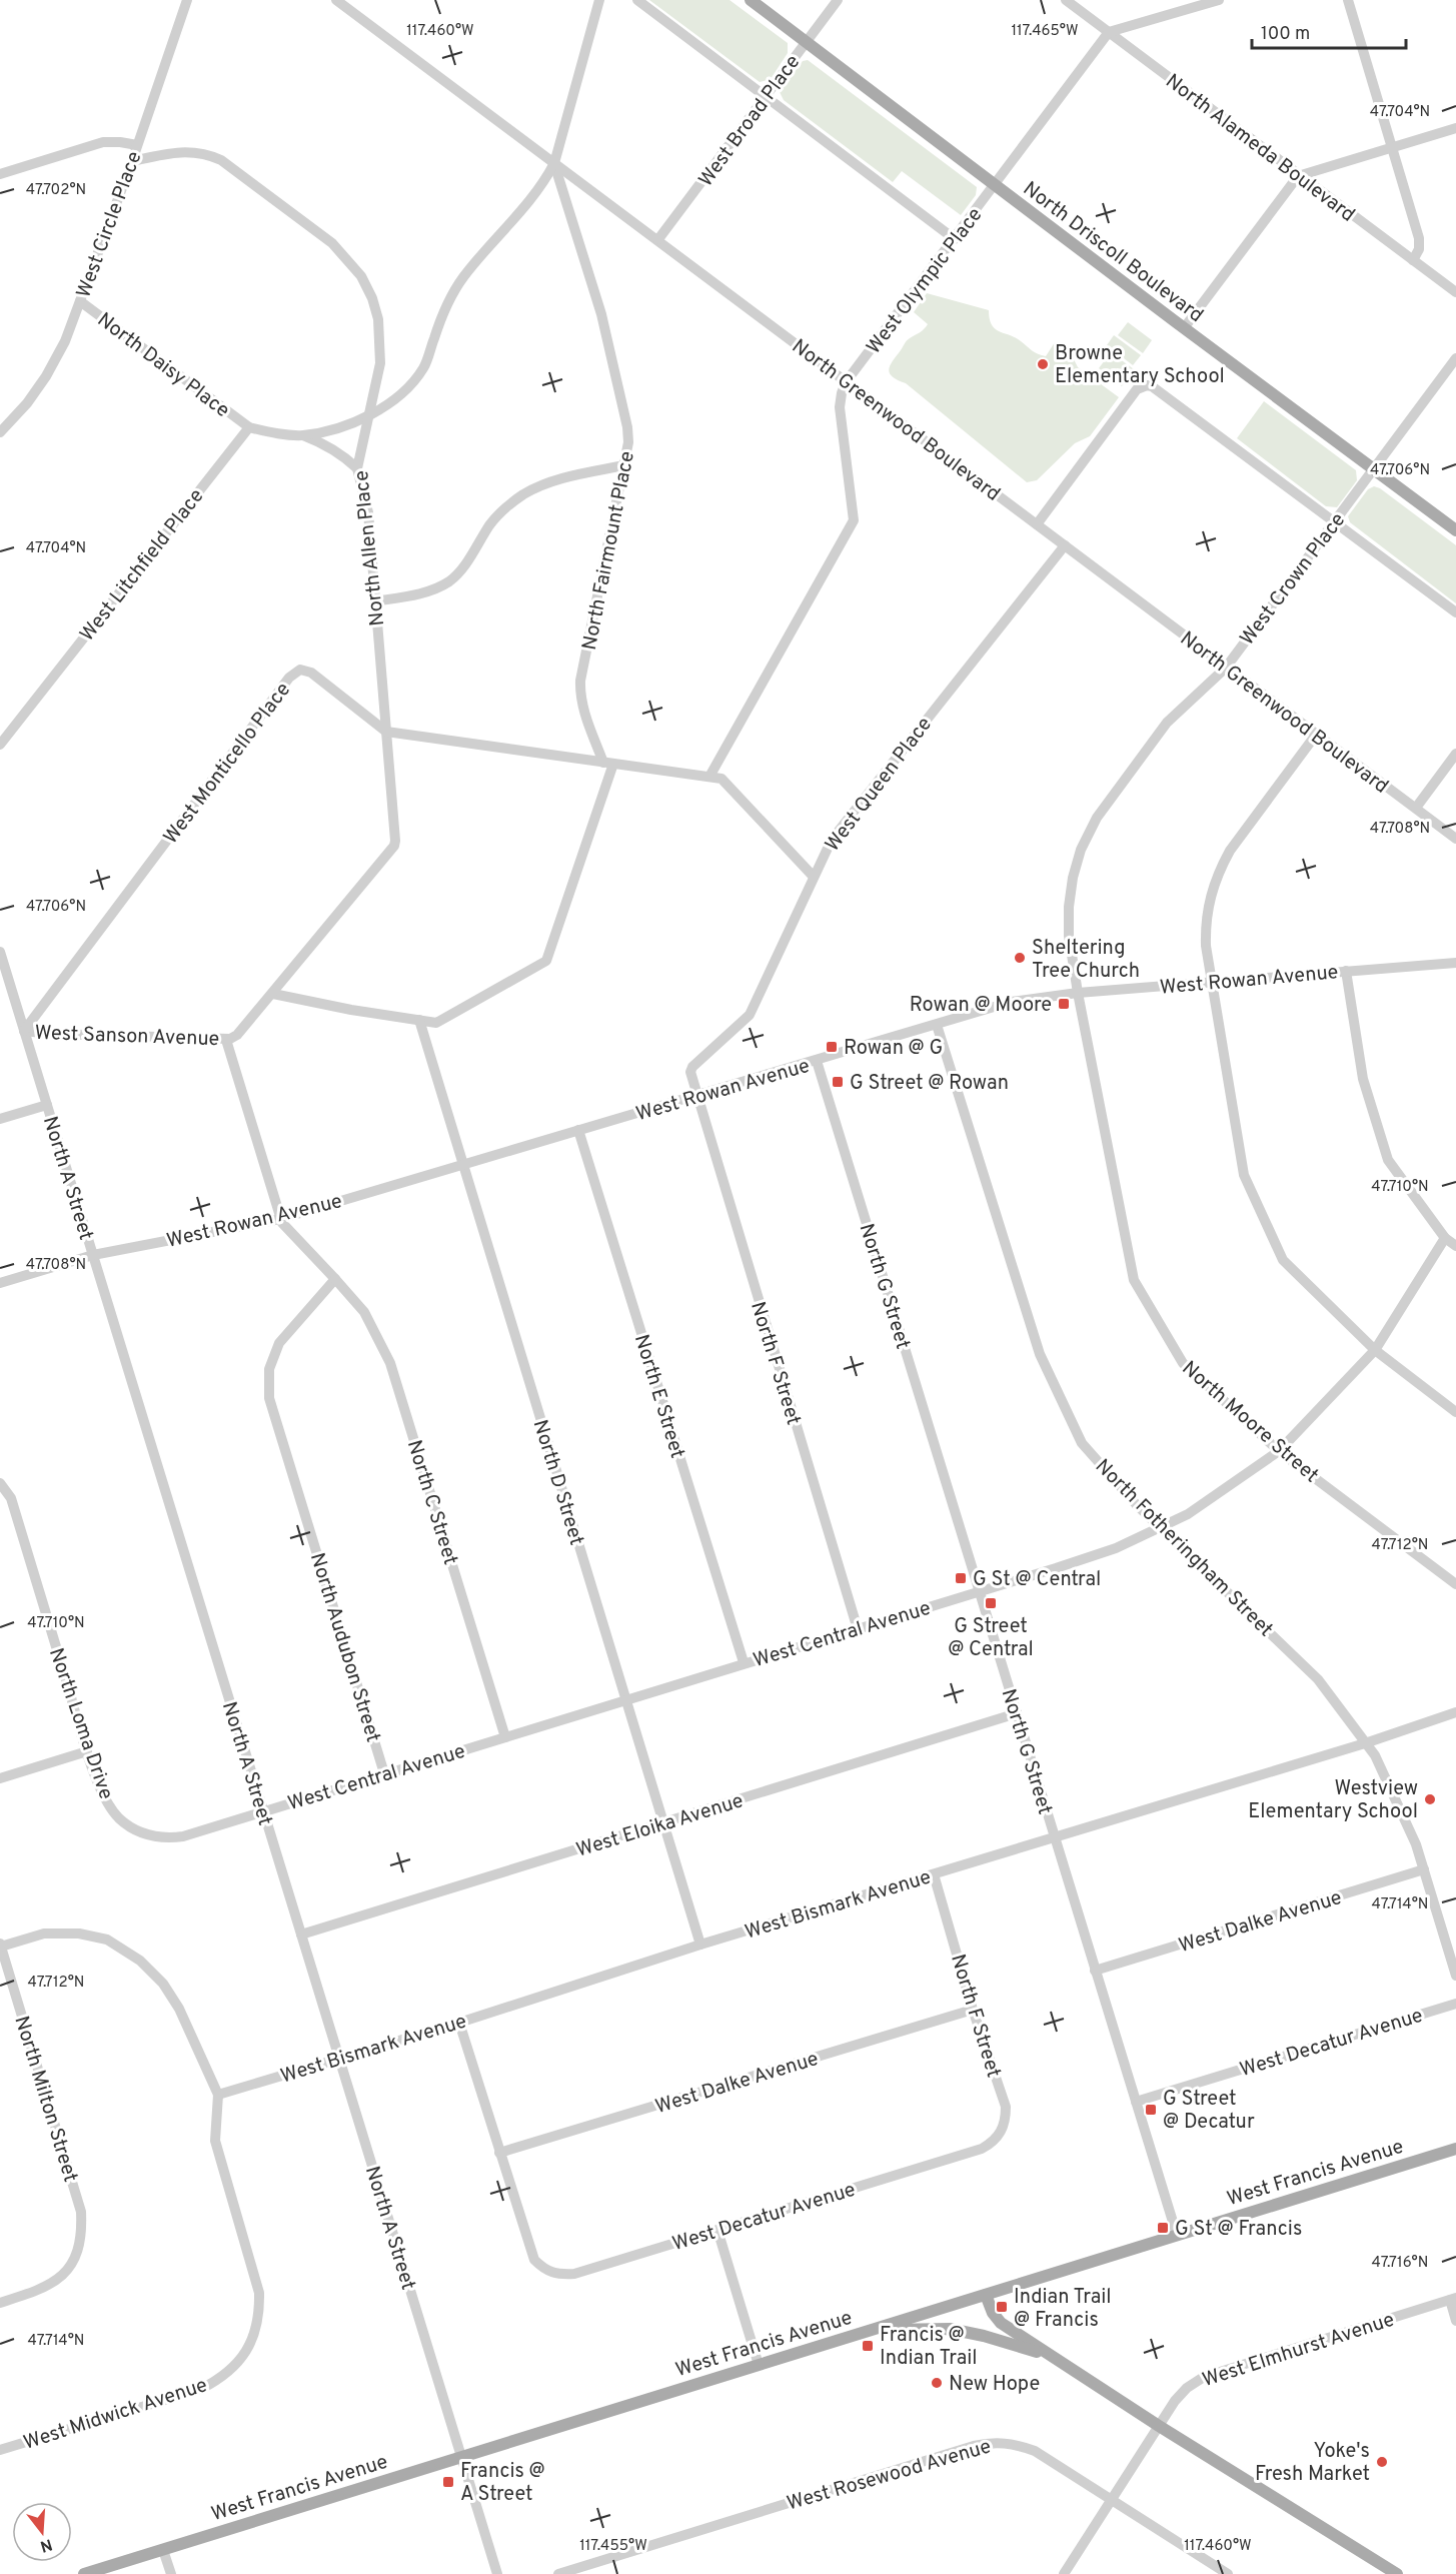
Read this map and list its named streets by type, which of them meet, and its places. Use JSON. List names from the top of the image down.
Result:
{
  "streets": {
    "main road": ["North Driscoll Boulevard", "West Francis Avenue"],
    "street": [
      "West Broad Place",
      "North Alameda Boulevard",
      "West Circle Place",
      "West Olympic Place",
      "North Daisy Place",
      "North Greenwood Boulevard",
      "North Allen Place",
      "North Fairmount Place",
      "West Litchfield Place",
      "West Crown Place",
      "West Monticello Place",
      "West Queen Place",
      "West Rowan Avenue",
      "West Sanson Avenue",
      "North A Street",
      "North G Street",
      "North F Street",
      "North E Street",
      "North Moore Street",
      "North D Street",
      "North C Street",
      "North Fotheringham Street",
      "West Central Avenue",
      "North Audubon Street",
      "North Loma Drive",
      "West Eloika Avenue",
      "West Bismark Avenue",
      "West Dalke Avenue",
      "West Decatur Avenue",
      "North Milton Street",
      "West Elmhurst Avenue",
      "West Midwick Avenue",
      "West Rosewood Avenue"
    ]
  },
  "crossings": [
    ["West Broad Place", "North Driscoll Boulevard"],
    ["West Broad Place", "North Greenwood Boulevard"],
    ["North Alameda Boulevard", "West Olympic Place"],
    ["West Circle Place", "North Daisy Place"],
    ["West Circle Place", "North Allen Place"],
    ["North Driscoll Boulevard", "West Olympic Place"],
    ["North Driscoll Boulevard", "West Crown Place"],
    ["West Olympic Place", "North Greenwood Boulevard"],
    ["West Olympic Place", "West Monticello Place"],
    ["North Daisy Place", "West Litchfield Place"],
    ["North Greenwood Boulevard", "North Fairmount Place"],
    ["North Greenwood Boulevard", "West Crown Place"],
    ["North Greenwood Boulevard", "West Queen Place"],
    ["North Allen Place", "West Monticello Place"],
    ["North Allen Place", "West Sanson Avenue"],
    ["North Fairmount Place", "West Monticello Place"],
    ["West Crown Place", "West Rowan Avenue"],
    ["West Crown Place", "North Moore Street"],
    ["West Monticello Place", "West Sanson Avenue"],
    ["West Monticello Place", "North A Street"],
    ["West Queen Place", "West Rowan Avenue"],
    ["West Queen Place", "North F Street"],
    ["West Rowan Avenue", "North A Street"],
    ["West Rowan Avenue", "North G Street"],
    ["West Rowan Avenue", "North F Street"],
    ["West Rowan Avenue", "North E Street"],
    ["West Rowan Avenue", "North Moore Street"],
    ["West Rowan Avenue", "North D Street"],
    ["West Rowan Avenue", "North Fotheringham Street"],
    ["West Sanson Avenue", "North A Street"],
    ["North A Street", "West Central Avenue"],
    ["North A Street", "North Loma Drive"],
    ["North A Street", "West Eloika Avenue"],
    ["North A Street", "West Bismark Avenue"],
    ["North A Street", "West Francis Avenue"],
    ["North G Street", "West Central Avenue"],
    ["North G Street", "West Eloika Avenue"],
    ["North G Street", "West Bismark Avenue"],
    ["North G Street", "West Dalke Avenue"],
    ["North G Street", "West Decatur Avenue"],
    ["North G Street", "West Francis Avenue"],
    ["North F Street", "West Central Avenue"],
    ["North F Street", "West Bismark Avenue"],
    ["North F Street", "West Dalke Avenue"],
    ["North F Street", "West Decatur Avenue"],
    ["North E Street", "West Central Avenue"],
    ["North Moore Street", "West Central Avenue"],
    ["North D Street", "West Central Avenue"],
    ["North D Street", "West Eloika Avenue"],
    ["North D Street", "West Bismark Avenue"],
    ["North C Street", "West Central Avenue"],
    ["North C Street", "North Audubon Street"],
    ["North Fotheringham Street", "West Central Avenue"],
    ["North Fotheringham Street", "West Bismark Avenue"],
    ["North Fotheringham Street", "West Dalke Avenue"],
    ["West Central Avenue", "North Audubon Street"],
    ["West Central Avenue", "North Loma Drive"],
    ["West Bismark Avenue", "West Midwick Avenue"],
    ["West Dalke Avenue", "West Decatur Avenue"],
    ["West Elmhurst Avenue", "West Rosewood Avenue"]
  ],
  "places": {
    "other": [
      "Browne Elementary School",
      "Sheltering Tree Church",
      "Westview Elementary School",
      "New Hope",
      "Yoke's Fresh Market"
    ],
    "transit": [
      "Rowan @ Moore",
      "Rowan @ G",
      "G Street @ Rowan",
      "G St @ Central",
      "G Street @ Central",
      "G Street @ Decatur",
      "G St @ Francis",
      "Indian Trail @ Francis",
      "Francis @ Indian Trail",
      "Francis @ A Street"
    ]
  },
  "scale_bar": "100 m",
  "north": "bottom",
  "coordinates": [
    "117.460°W",
    "117.465°W",
    "47.704°N",
    "47.702°N",
    "47.706°N",
    "47.708°N",
    "47.710°N",
    "47.712°N",
    "47.714°N",
    "47.716°N",
    "117.455°W"
  ]
}
